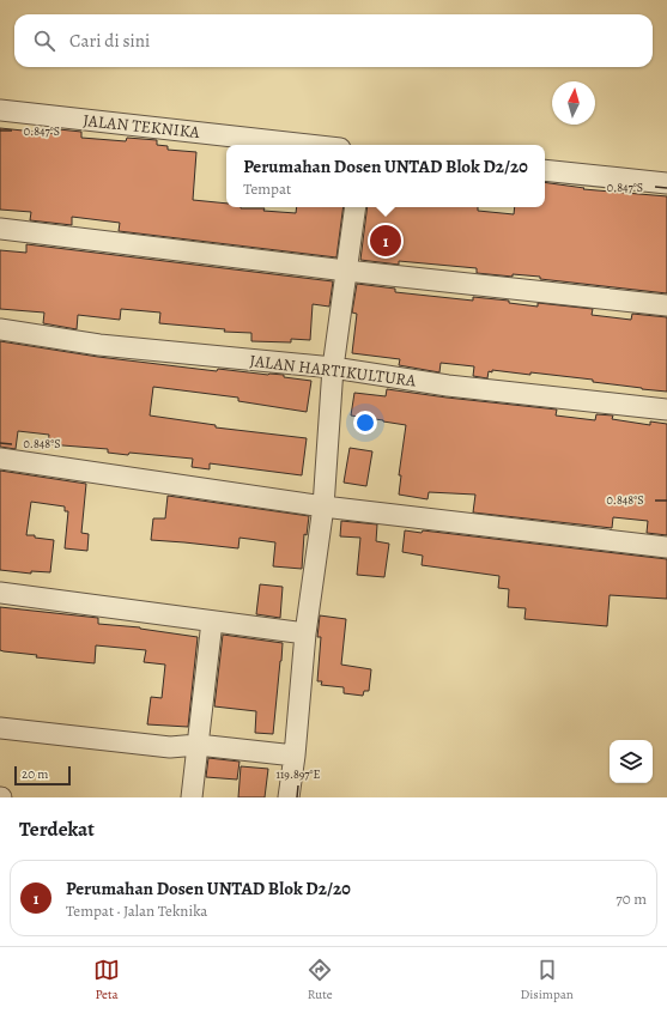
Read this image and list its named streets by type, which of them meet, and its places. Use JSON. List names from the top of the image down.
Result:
{
  "streets": {
    "street": ["JALAN TEKNIKA", "JALAN HARTIKULTURA"]
  },
  "scale_bar": "20 m",
  "north": "top",
  "page": {
    "search": "Cari di sini",
    "popup": ["Perumahan Dosen UNTAD Blok D2/20", "Tempat"],
    "pins": "1",
    "scale": "20 m",
    "heading": "Terdekat",
    "list": [
      {
        "mark": "1",
        "name": "Perumahan Dosen UNTAD Blok D2/20",
        "note": "Tempat · Jalan Teknika",
        "value": "70 m"
      }
    ],
    "nav": ["Peta", "Rute", "Disimpan"]
  },
  "coordinates": ["0.847°S", "0.848°S", "119.897°E"]
}
